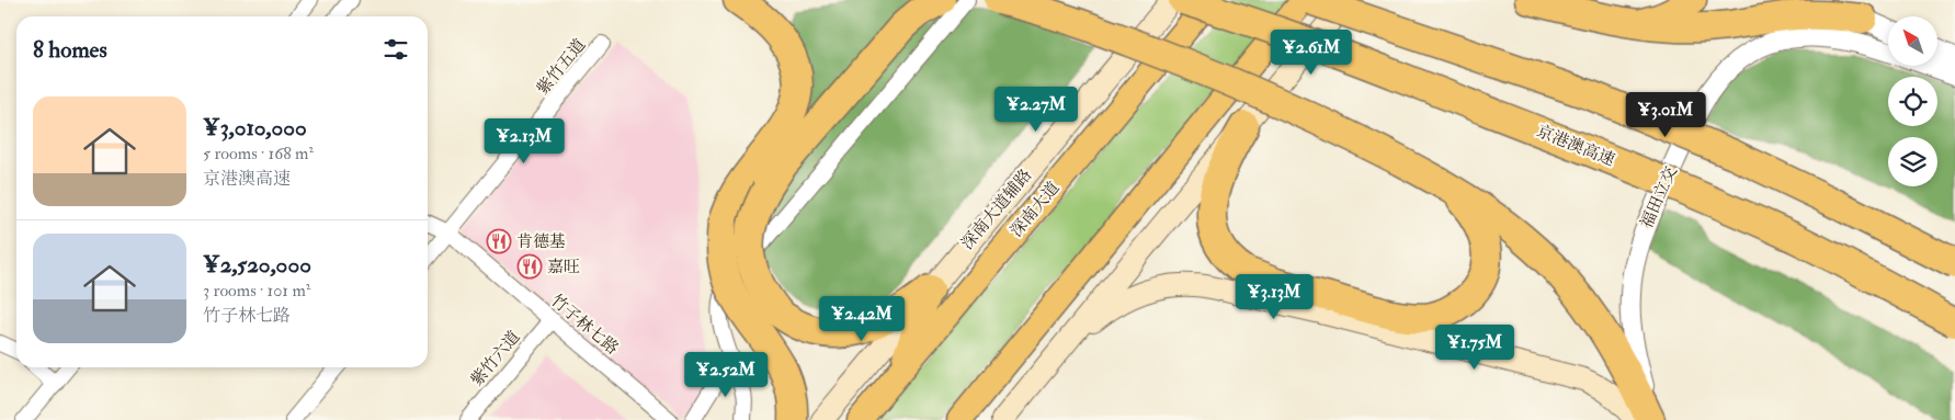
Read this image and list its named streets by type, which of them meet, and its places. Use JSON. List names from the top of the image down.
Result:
{
  "streets": {
    "highway": ["京港澳高速"],
    "main road": ["深南大道辅路", "深南大道"],
    "street": [
      "紫竹五道",
      "福田立交",
      "竹子林七路",
      "紫竹六道"
    ]
  },
  "crossings": [
    ["紫竹五道", "竹子林七路"],
    ["竹子林七路", "紫竹六道"]
  ],
  "places": {
    "restaurant": ["肯德基", "嘉旺"]
  },
  "north": "top left",
  "page": {
    "heading": "8 homes",
    "price": [
      "¥2.61M",
      "¥2.27M",
      "¥3.01M",
      "¥2.13M",
      "¥3.13M",
      "¥2.42M",
      "¥1.75M",
      "¥2.52M"
    ],
    "list": [
      {
        "name": "¥3,010,000",
        "note": "5 rooms · 168 m² · 京港澳高速"
      },
      {
        "name": "¥2,520,000",
        "note": "3 rooms · 101 m² · 竹子林七路"
      }
    ]
  }
}
